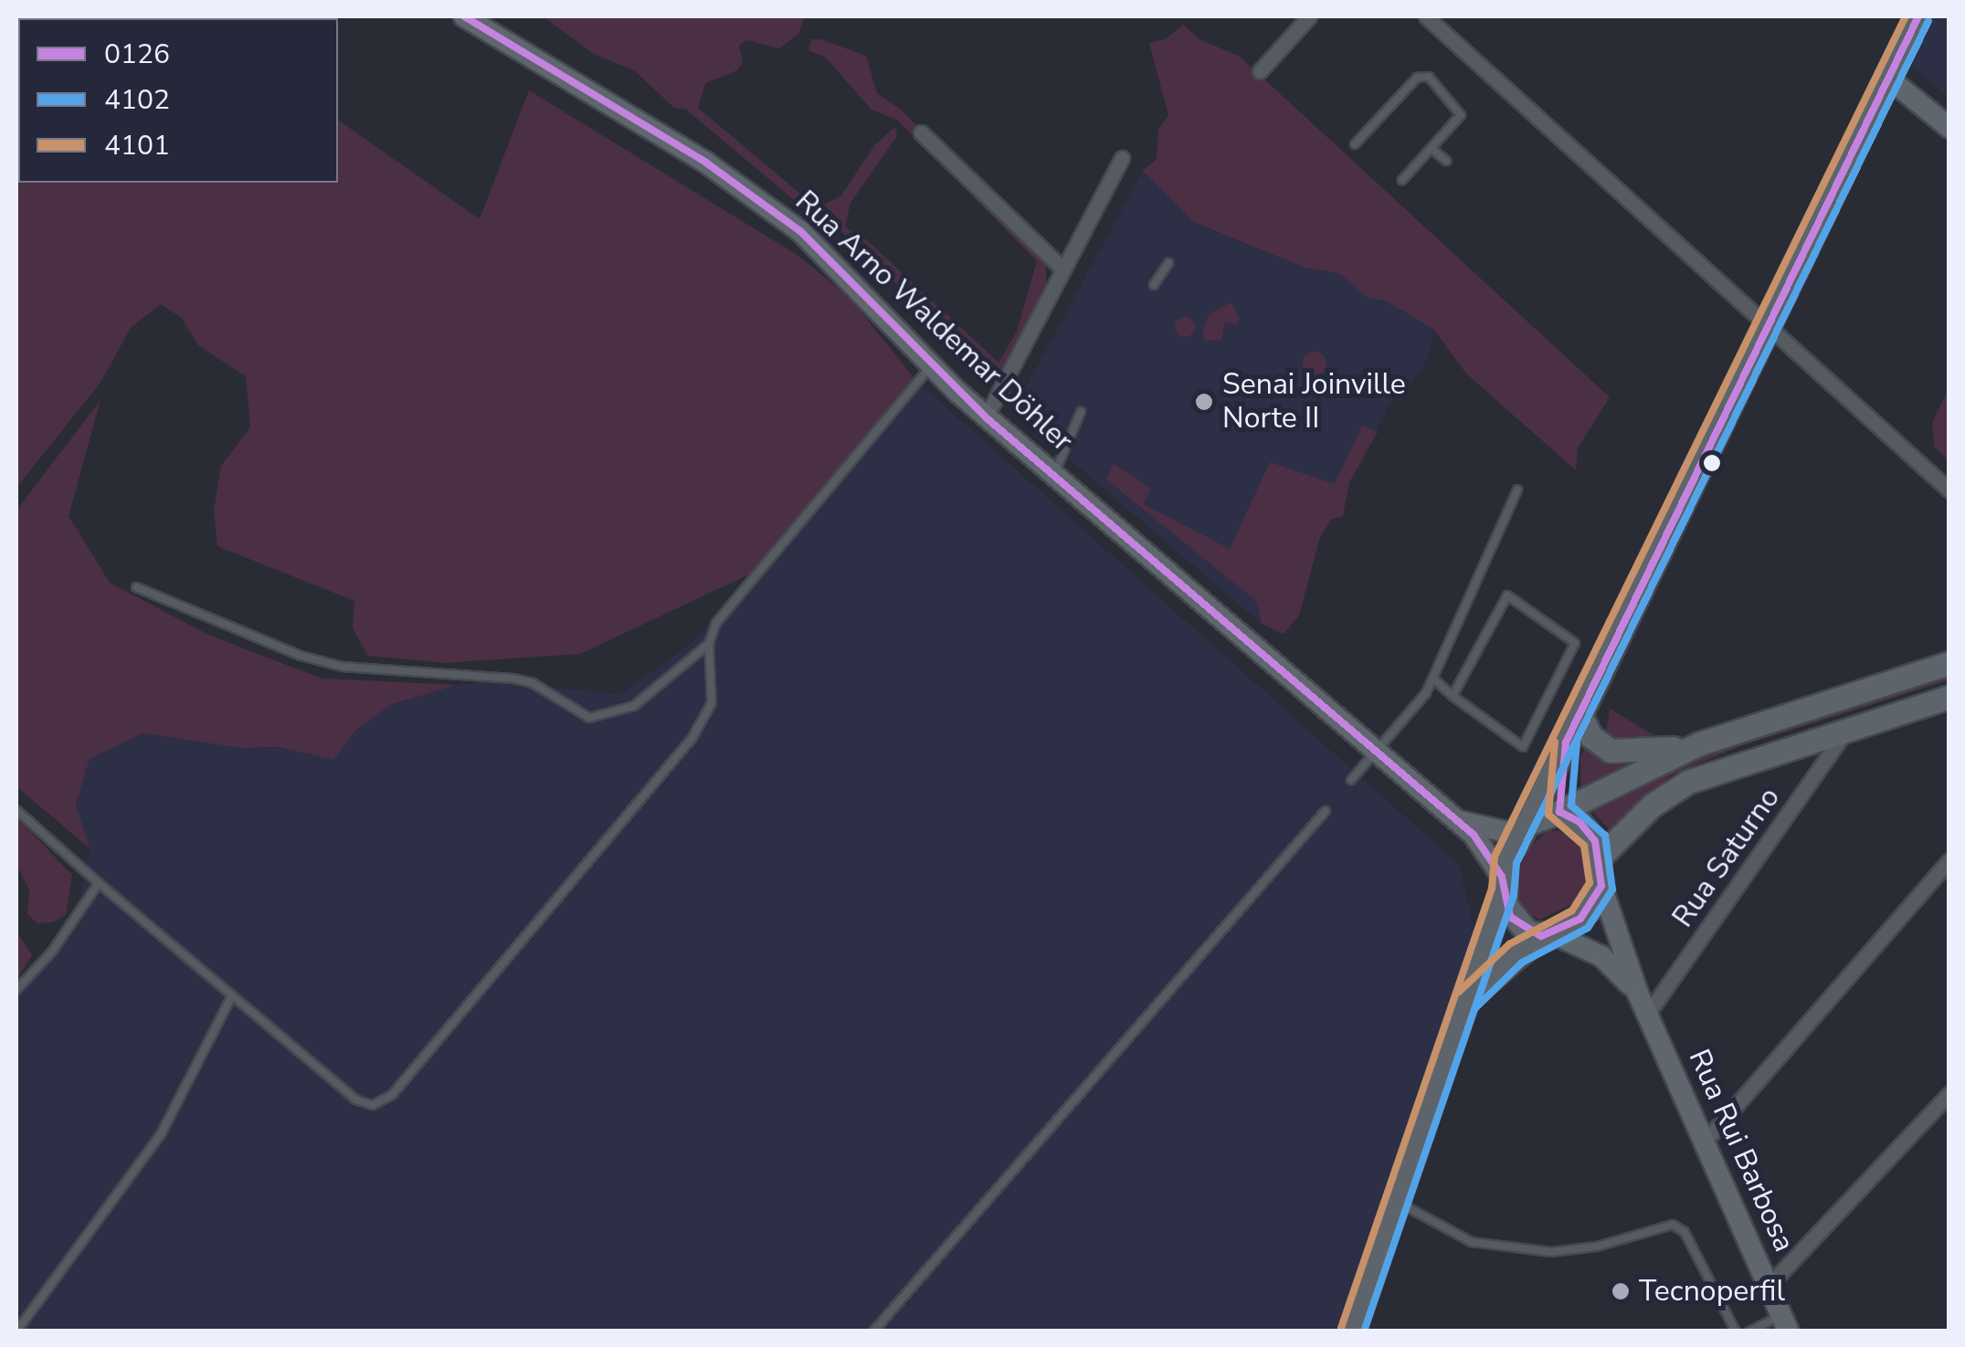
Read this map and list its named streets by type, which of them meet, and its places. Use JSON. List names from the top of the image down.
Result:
{
  "streets": {
    "main road": ["Rua Arno Waldemar Döhler", "Rua Rui Barbosa"],
    "street": ["Rua Saturno"]
  },
  "crossings": [
    ["Rua Arno Waldemar Döhler", "Rua Rui Barbosa"],
    ["Rua Saturno", "Rua Rui Barbosa"]
  ],
  "places": ["Senai Joinville Norte II", "Tecnoperfil"],
  "lines": ["transit line 0126", "transit line 4101", "transit line 4102"],
  "legend": ["0126", "4102", "4101"]
}
